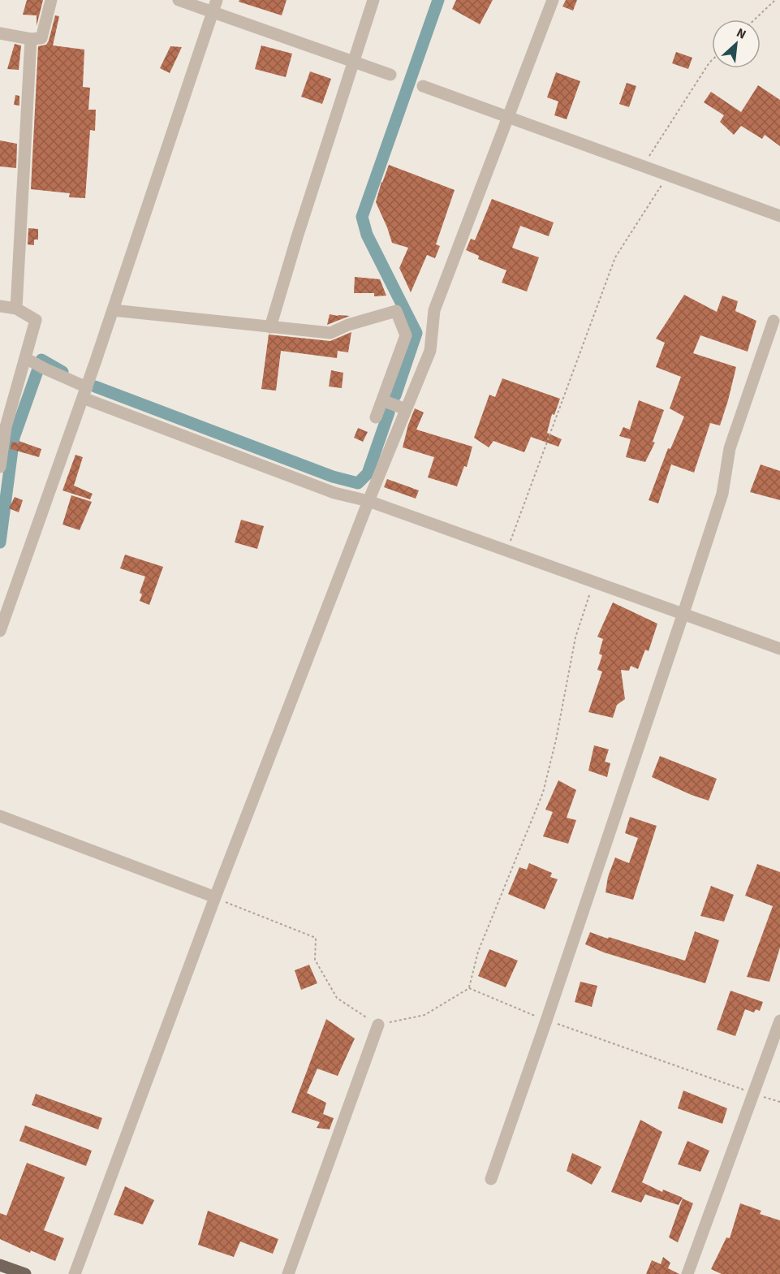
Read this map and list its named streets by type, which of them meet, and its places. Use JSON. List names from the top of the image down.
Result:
{
  "north": "top right"
}
